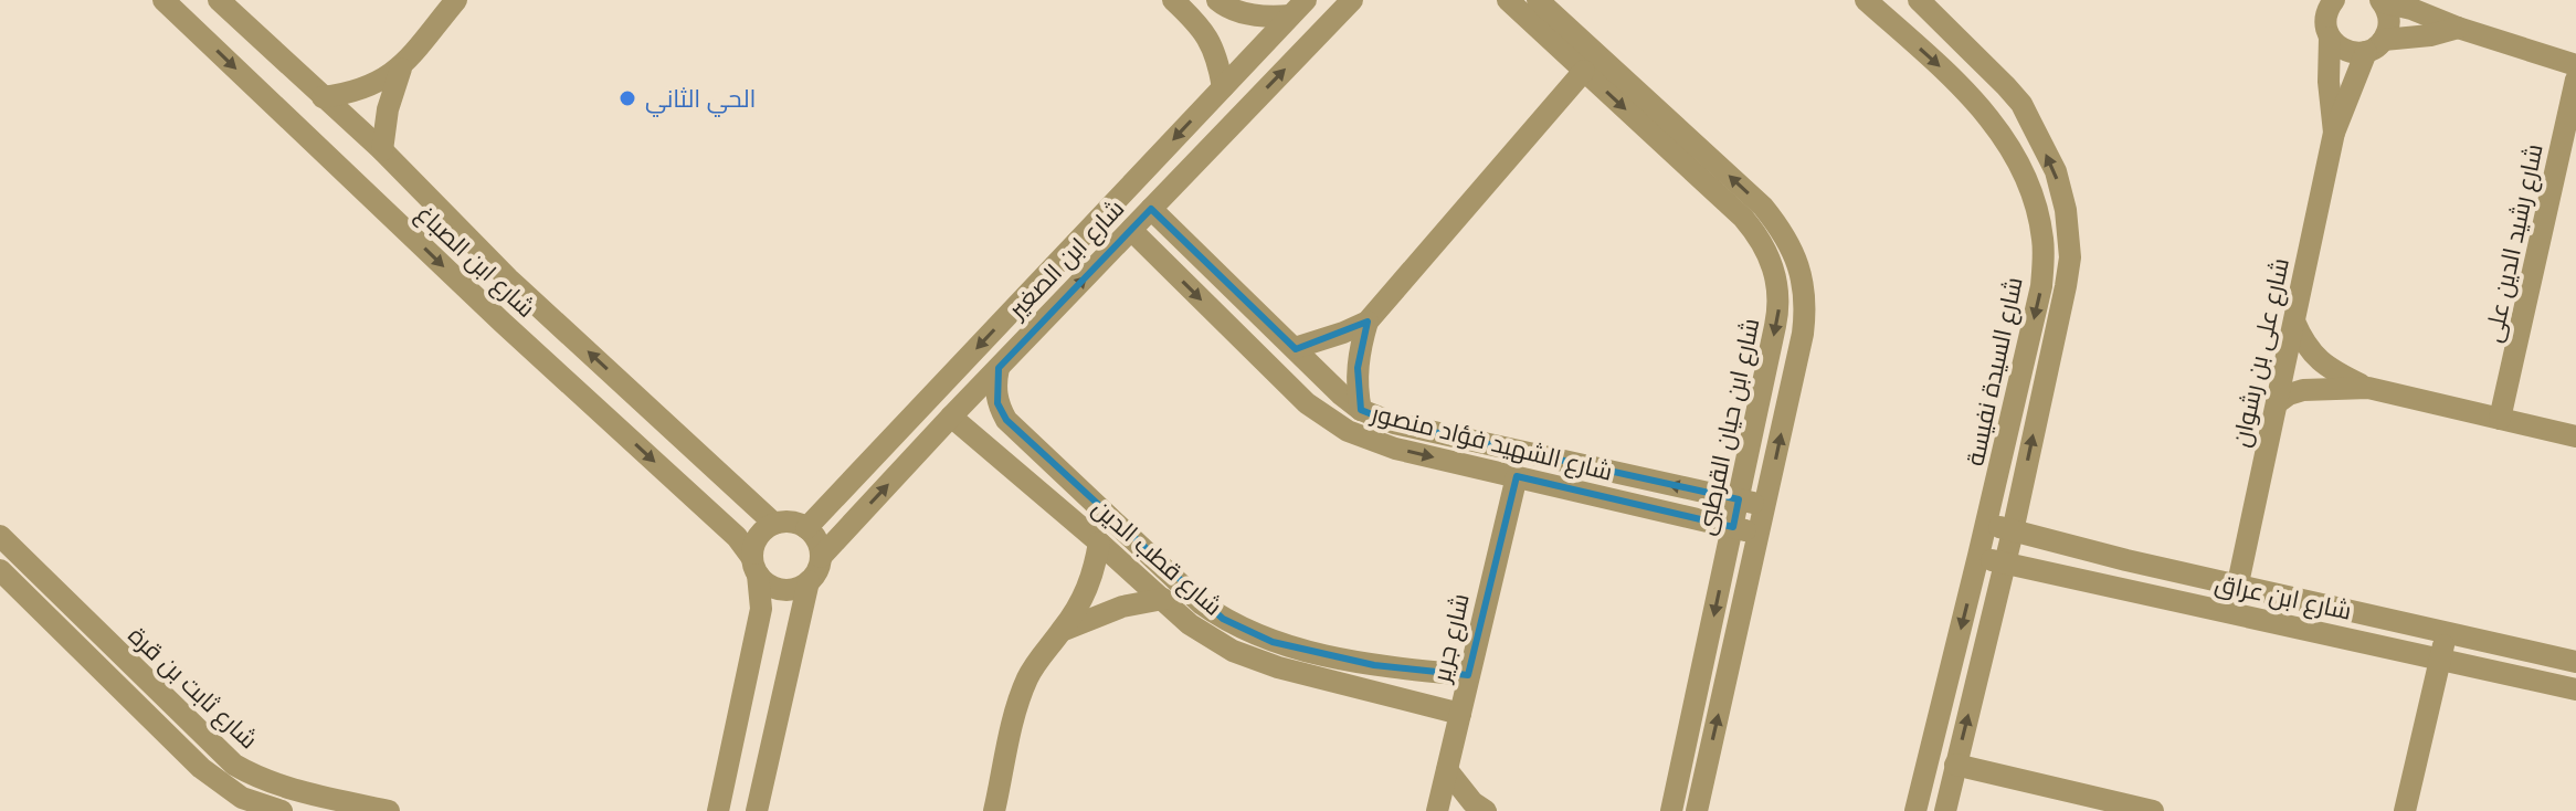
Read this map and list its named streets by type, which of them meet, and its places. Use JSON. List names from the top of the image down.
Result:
{
  "streets": {
    "street": [
      "شارع رشيد الدين على",
      "شارع ابن الصغير",
      "شارع ابن الصباغ",
      "شارع على بن رشوان",
      "شارع السيدة نفيسة",
      "شارع ابن حيان القرطبى",
      "شارع الشهيد فؤاد منصور",
      "شارع قطب الدين",
      "شارع ابن عراق",
      "شارع جرير",
      "شارع ثابت بن قرة"
    ]
  },
  "crossings": [
    ["شارع ابن الصغير", "شارع ابن الصباغ"],
    ["شارع ابن الصغير", "شارع الشهيد فؤاد منصور"],
    ["شارع ابن الصغير", "شارع قطب الدين"],
    ["شارع على بن رشوان", "شارع ابن عراق"],
    ["شارع السيدة نفيسة", "شارع ابن عراق"],
    ["شارع ابن حيان القرطبى", "شارع الشهيد فؤاد منصور"],
    ["شارع الشهيد فؤاد منصور", "شارع جرير"],
    ["شارع قطب الدين", "شارع جرير"]
  ],
  "places": ["الحي الثاني"]
}
